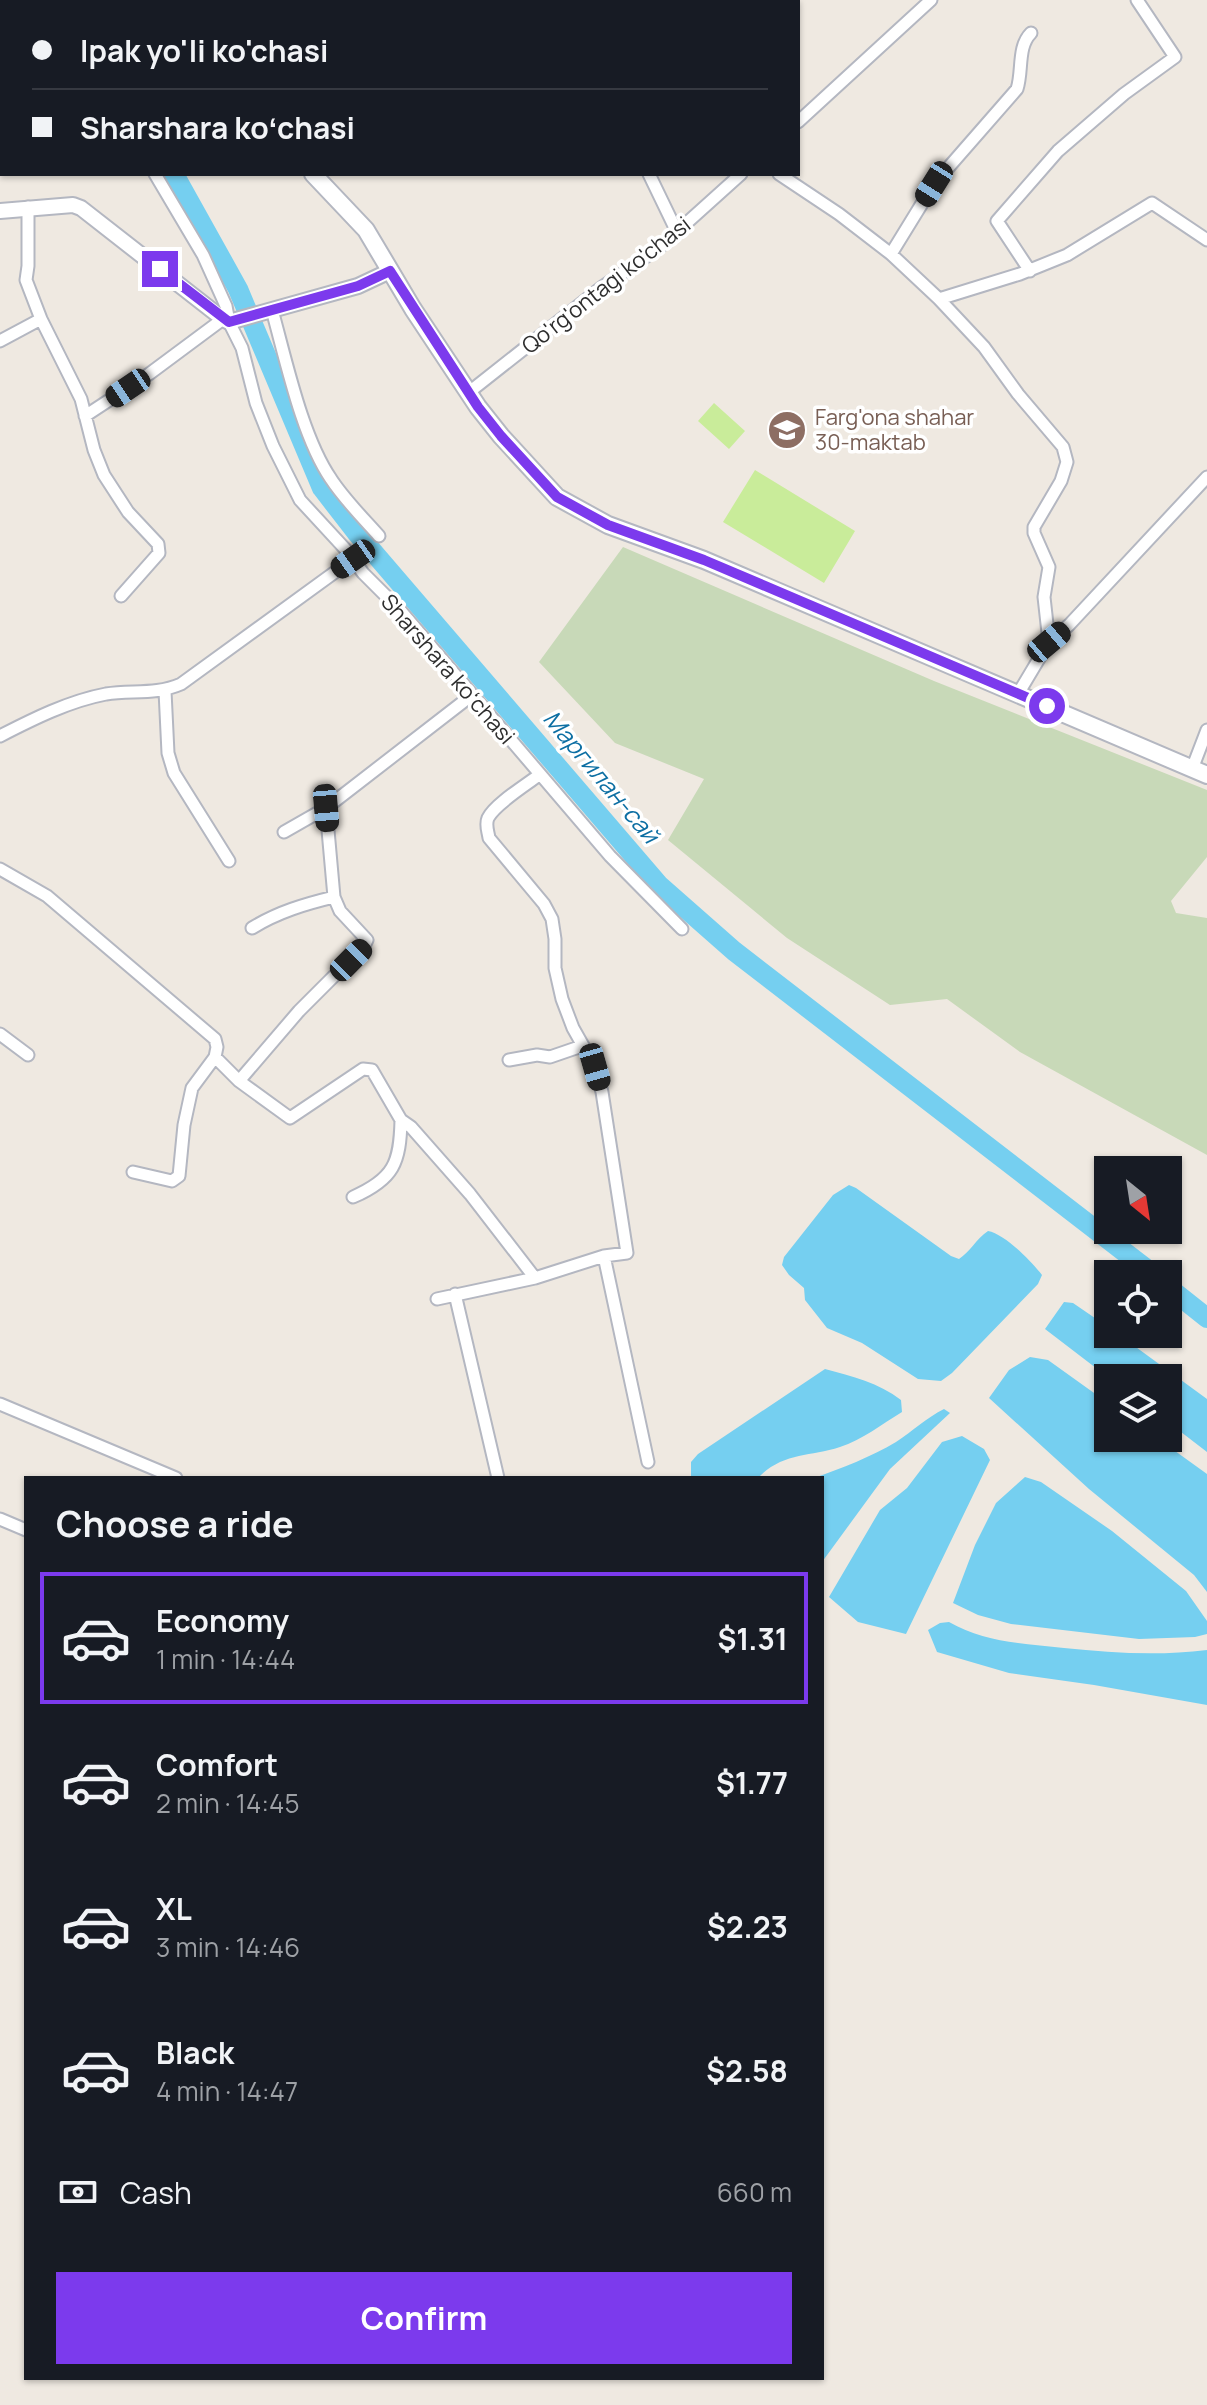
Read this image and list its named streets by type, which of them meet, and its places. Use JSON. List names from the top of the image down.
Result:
{
  "streets": {
    "street": ["Qo'rg'ontagi ko'chasi", "Sharshara koʻchasi"]
  },
  "water": ["Маргилан-сай"],
  "places": {
    "school or university": ["Farg'ona shahar 30-maktab"]
  },
  "north": "bottom right",
  "page": {
    "banner": ["Ipak yo'li ko'chasi", "Sharshara koʻchasi"],
    "heading": "Choose a ride",
    "list": [
      {
        "name": "Economy",
        "note": "1 min · 14:44",
        "value": "$1.31"
      },
      {
        "name": "Comfort",
        "note": "2 min · 14:45",
        "value": "$1.77"
      },
      {
        "name": "XL",
        "note": "3 min · 14:46",
        "value": "$2.23"
      },
      {
        "name": "Black",
        "note": "4 min · 14:47",
        "value": "$2.58"
      }
    ],
    "pay": ["Cash", "660 m"],
    "buttons": "Confirm"
  }
}
